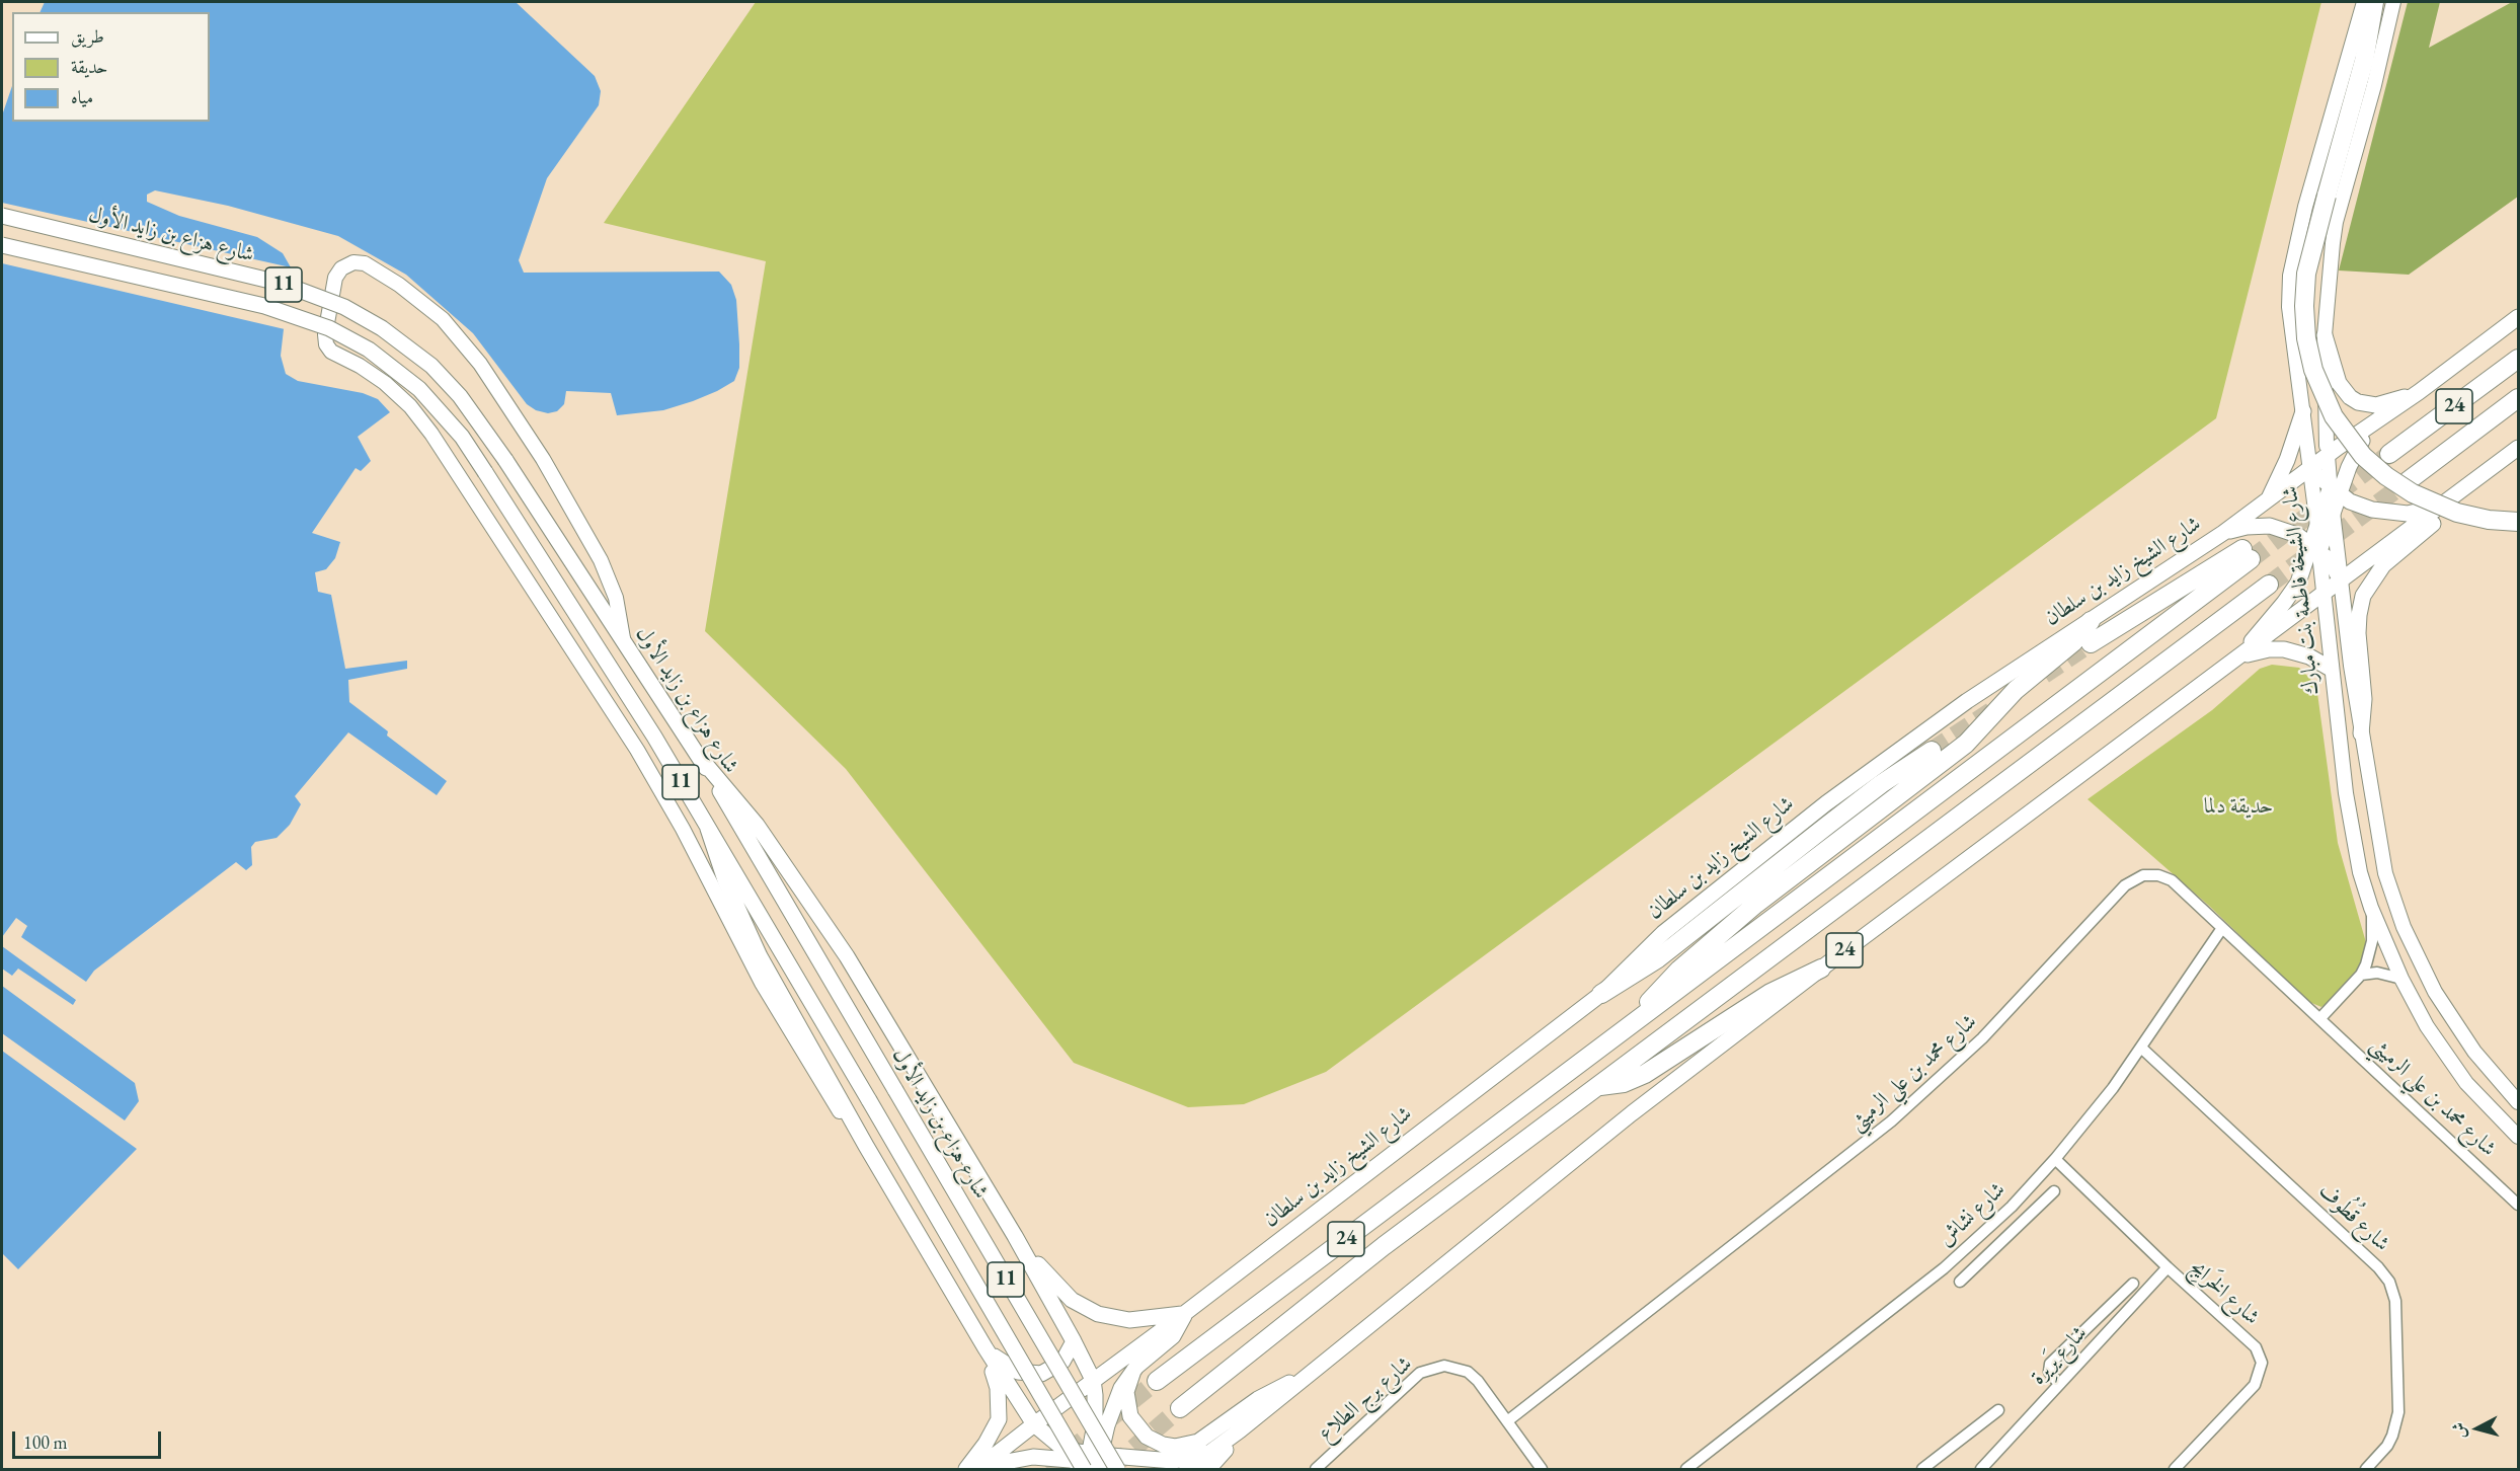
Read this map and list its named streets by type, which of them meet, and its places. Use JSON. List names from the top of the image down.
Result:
{
  "streets": {
    "highway": ["24"],
    "main road": ["شارع هزاع بن زايد الأول", "11", "شارع الشيخ زايد بن سلطان"],
    "street": [
      "شارع الشيخة فاطمة بنت مبارك",
      "شارع محمد بن علي الرميثي",
      "شارع نشاش",
      "شارع قُطُوف",
      "شارع الخَرايِج",
      "شارع يَريِرة",
      "شارع برج الطلاع"
    ]
  },
  "crossings": [
    ["24", "شارع الشيخ زايد بن سلطان"],
    ["24", "شارع الشيخة فاطمة بنت مبارك"],
    ["شارع الشيخ زايد بن سلطان", "شارع الشيخة فاطمة بنت مبارك"],
    ["شارع محمد بن علي الرميثي", "شارع نشاش"],
    ["شارع محمد بن علي الرميثي", "شارع برج الطلاع"],
    ["شارع نشاش", "شارع قُطُوف"],
    ["شارع نشاش", "شارع الخَرايِج"],
    ["شارع الخَرايِج", "شارع يَريِرة"]
  ],
  "parks": ["حديقة دلما"],
  "legend": ["طريق", "حديقة", "مياه"],
  "scale_bar": "100 m",
  "north": "left"
}
